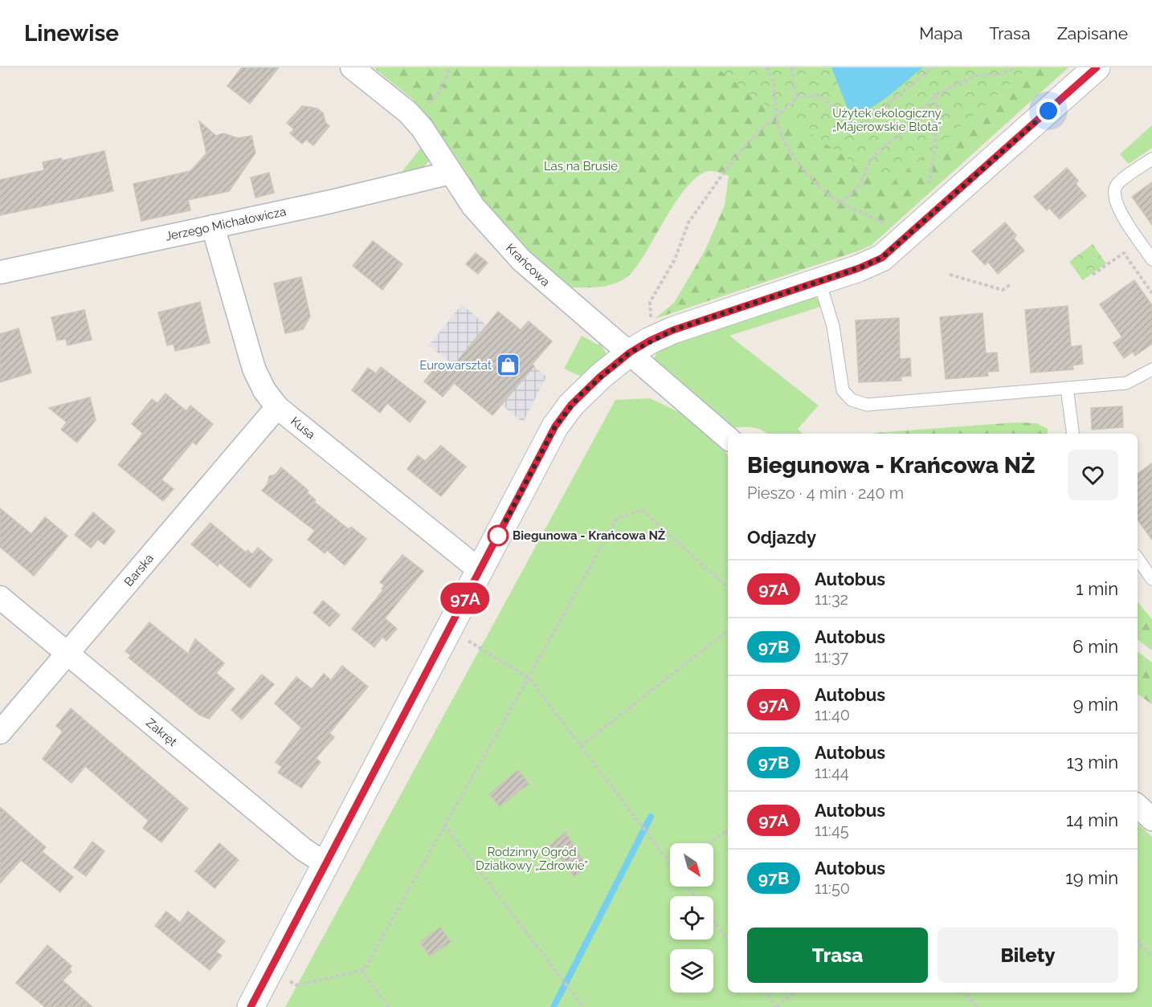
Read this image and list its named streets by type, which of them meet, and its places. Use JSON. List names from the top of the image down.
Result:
{
  "streets": {
    "street": [
      "Jerzego Michałowicza",
      "Krańcowa",
      "Kusa",
      "Barska",
      "Zakręt"
    ]
  },
  "crossings": [
    ["Jerzego Michałowicza", "Krańcowa"],
    ["Jerzego Michałowicza", "Kusa"],
    ["Kusa", "Barska"],
    ["Barska", "Zakręt"]
  ],
  "parks": ["Użytek ekologiczny „Majerowskie Błota”", "Las na Brusie", "Rodzinny Ogród Działkowy „Zdrowie”"],
  "places": {
    "shop": ["Eurowarsztat"],
    "other": ["Biegunowa - Krańcowa NŻ"]
  },
  "lines": ["bus line 97A"],
  "north": "bottom right",
  "page": {
    "header": "Linewise",
    "nav": ["Mapa", "Trasa", "Zapisane"],
    "on_map": "97A",
    "heading": [
      ["Biegunowa - Krańcowa NŻ", "Pieszo · 4 min · 240 m"],
      "Odjazdy"
    ],
    "list": [
      {
        "mark": "97A",
        "name": "Autobus",
        "note": "11:32",
        "value": "1 min"
      },
      {
        "mark": "97B",
        "name": "Autobus",
        "note": "11:37",
        "value": "6 min"
      },
      {
        "mark": "97A",
        "name": "Autobus",
        "note": "11:40",
        "value": "9 min"
      },
      {
        "mark": "97B",
        "name": "Autobus",
        "note": "11:44",
        "value": "13 min"
      },
      {
        "mark": "97A",
        "name": "Autobus",
        "note": "11:45",
        "value": "14 min"
      },
      {
        "mark": "97B",
        "name": "Autobus",
        "note": "11:50",
        "value": "19 min"
      }
    ],
    "buttons": ["Trasa", "Bilety"]
  }
}
